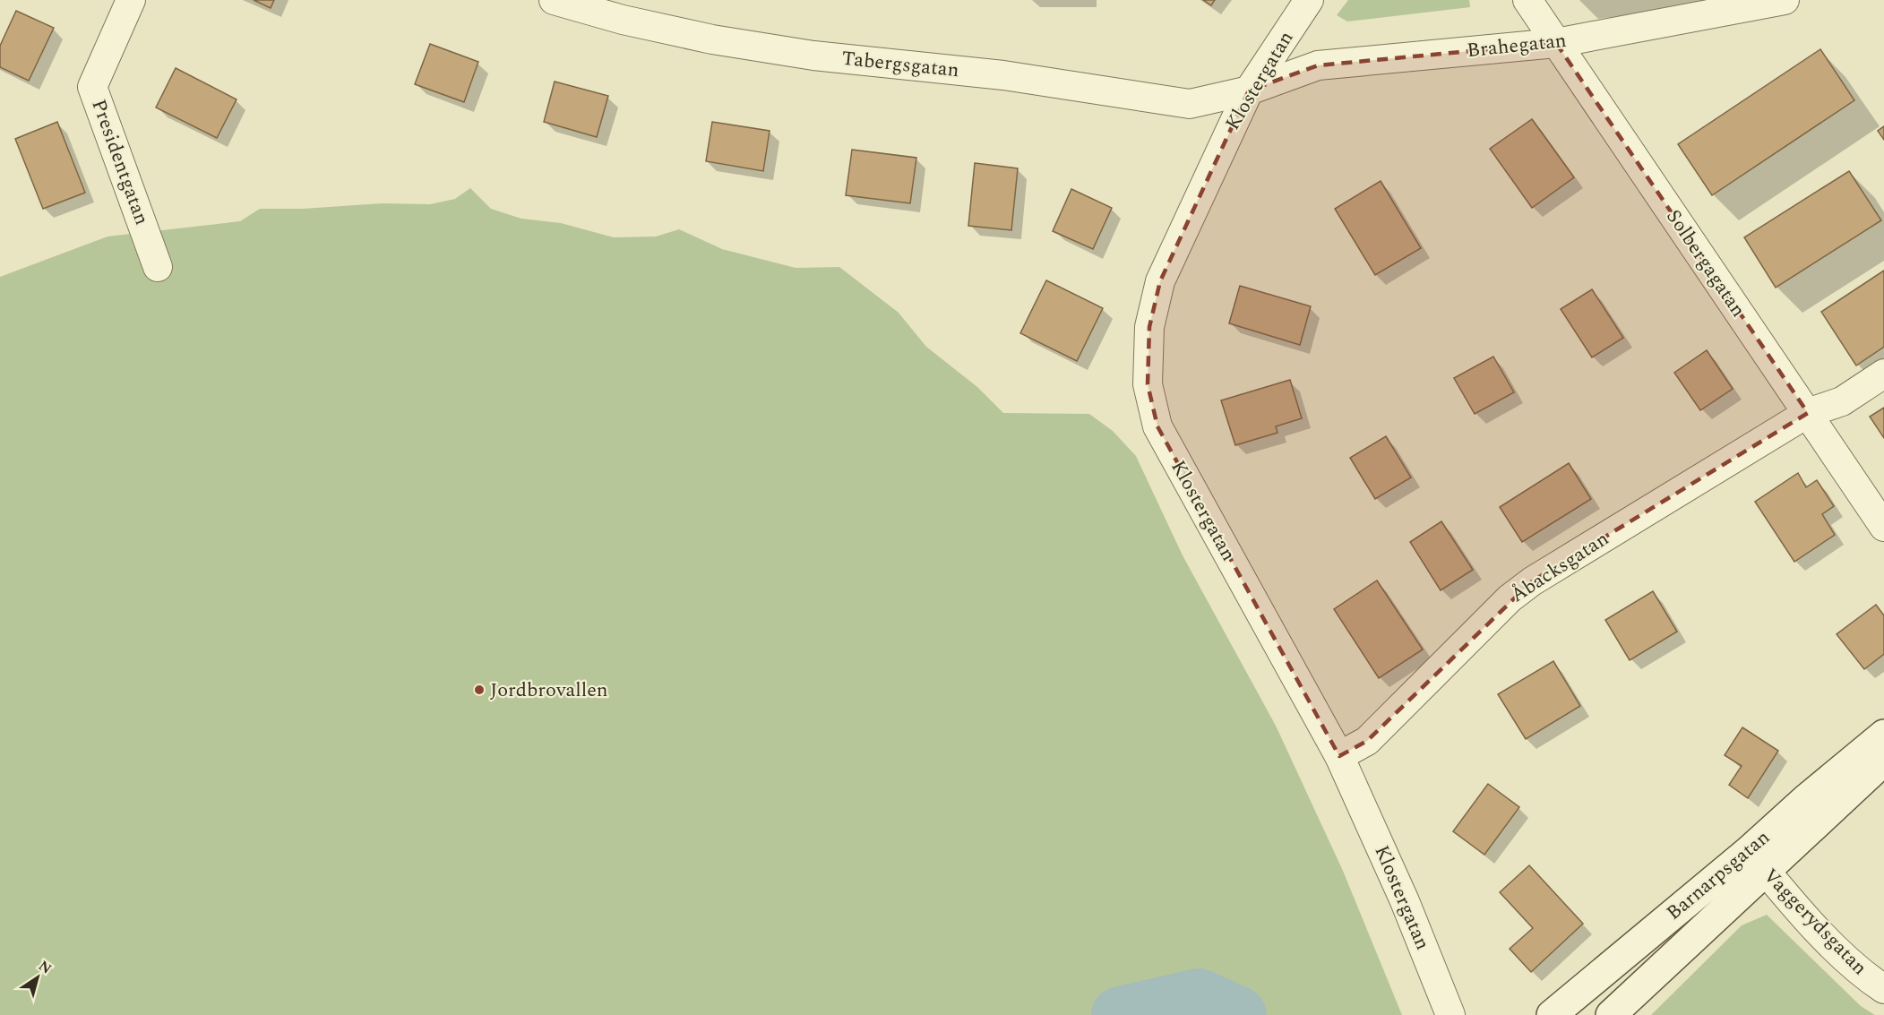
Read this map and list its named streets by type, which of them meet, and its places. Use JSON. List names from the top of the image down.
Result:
{
  "streets": {
    "main road": ["Barnarpsgatan"],
    "street": [
      "Brahegatan",
      "Tabergsgatan",
      "Klostergatan",
      "Presidentgatan",
      "Solbergagatan",
      "Åbacksgatan",
      "Vaggerydsgatan"
    ]
  },
  "crossings": [
    ["Brahegatan", "Tabergsgatan"],
    ["Brahegatan", "Klostergatan"],
    ["Brahegatan", "Solbergagatan"],
    ["Tabergsgatan", "Klostergatan"],
    ["Klostergatan", "Åbacksgatan"],
    ["Solbergagatan", "Åbacksgatan"],
    ["Barnarpsgatan", "Vaggerydsgatan"]
  ],
  "places": ["Jordbrovallen"],
  "north": "top right"
}
